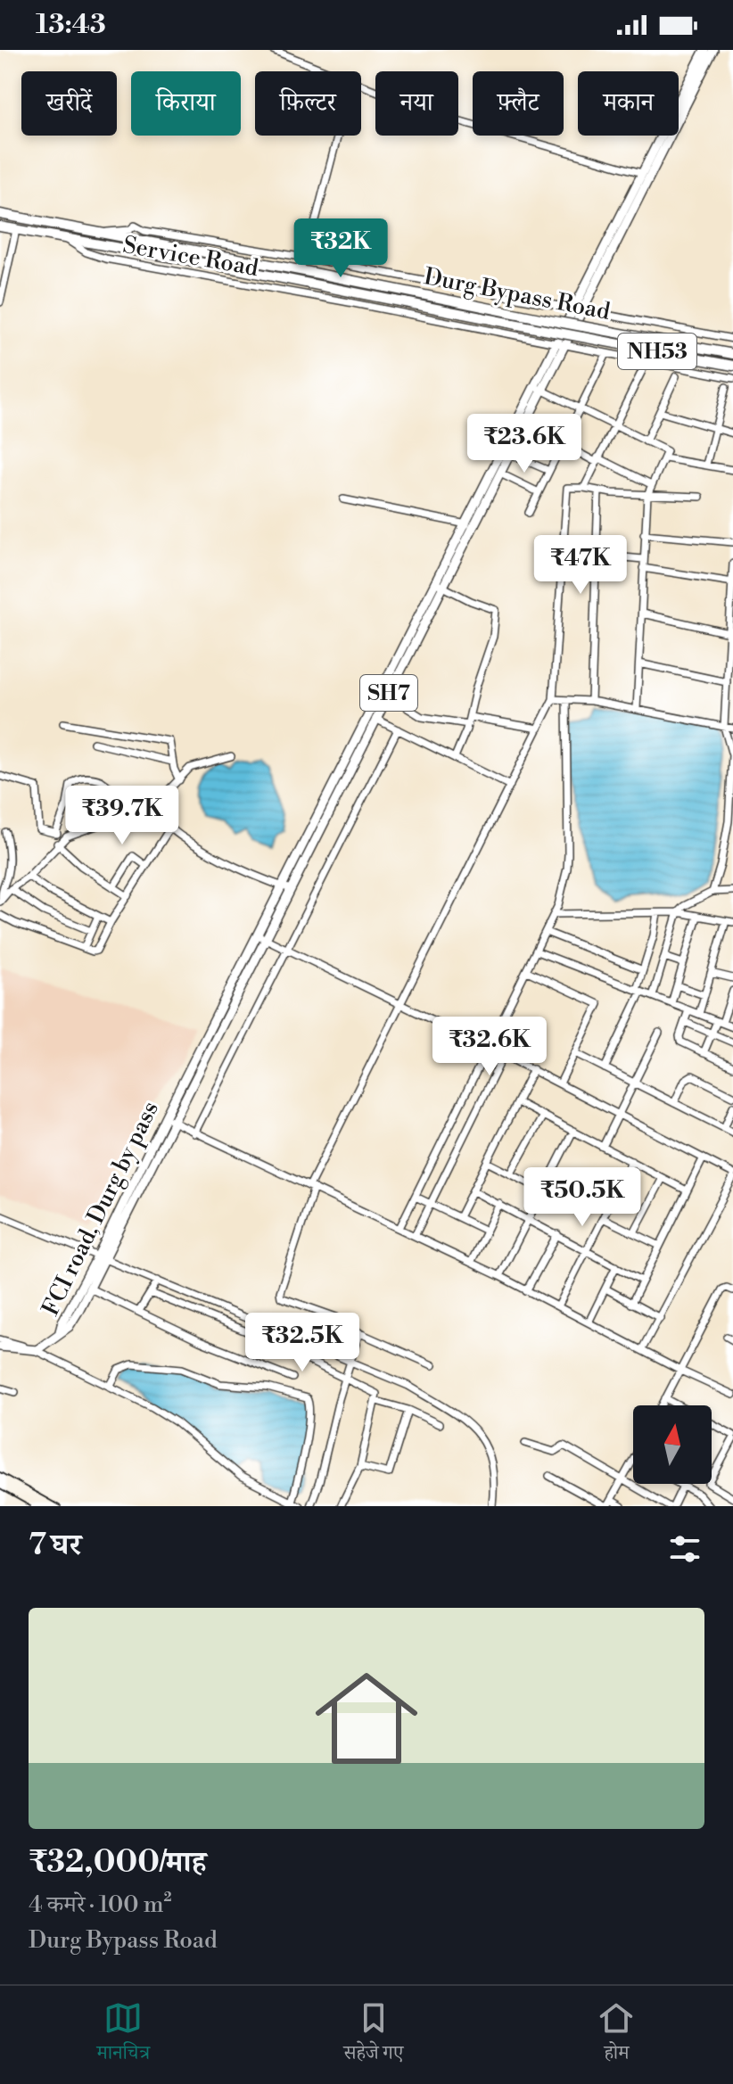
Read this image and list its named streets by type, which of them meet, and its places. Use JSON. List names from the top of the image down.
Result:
{
  "streets": {
    "highway": ["Durg Bypass Road", "NH53"],
    "main road": ["SH7", "FCI road, Durg by pass"],
    "street": ["Service Road"]
  },
  "crossings": [
    ["Service Road", "Durg Bypass Road"],
    ["Service Road", "FCI road, Durg by pass"],
    ["SH7", "FCI road, Durg by pass"]
  ],
  "north": "top",
  "page": {
    "status": "13:43",
    "chip": [
      "खरीदें",
      "किराया",
      "फ़िल्टर",
      "नया",
      "फ़्लैट",
      "मकान"
    ],
    "price": [
      "₹32K",
      "₹23.6K",
      "₹47K",
      "₹39.7K",
      "₹32.6K",
      "₹50.5K",
      "₹32.5K"
    ],
    "heading": "7 घर",
    "list": [
      {
        "name": "₹32,000/माह",
        "note": "4 कमरे · 100 m² · Durg Bypass Road"
      }
    ],
    "tabs": ["मानचित्र", "सहेजे गए", "होम"]
  }
}
